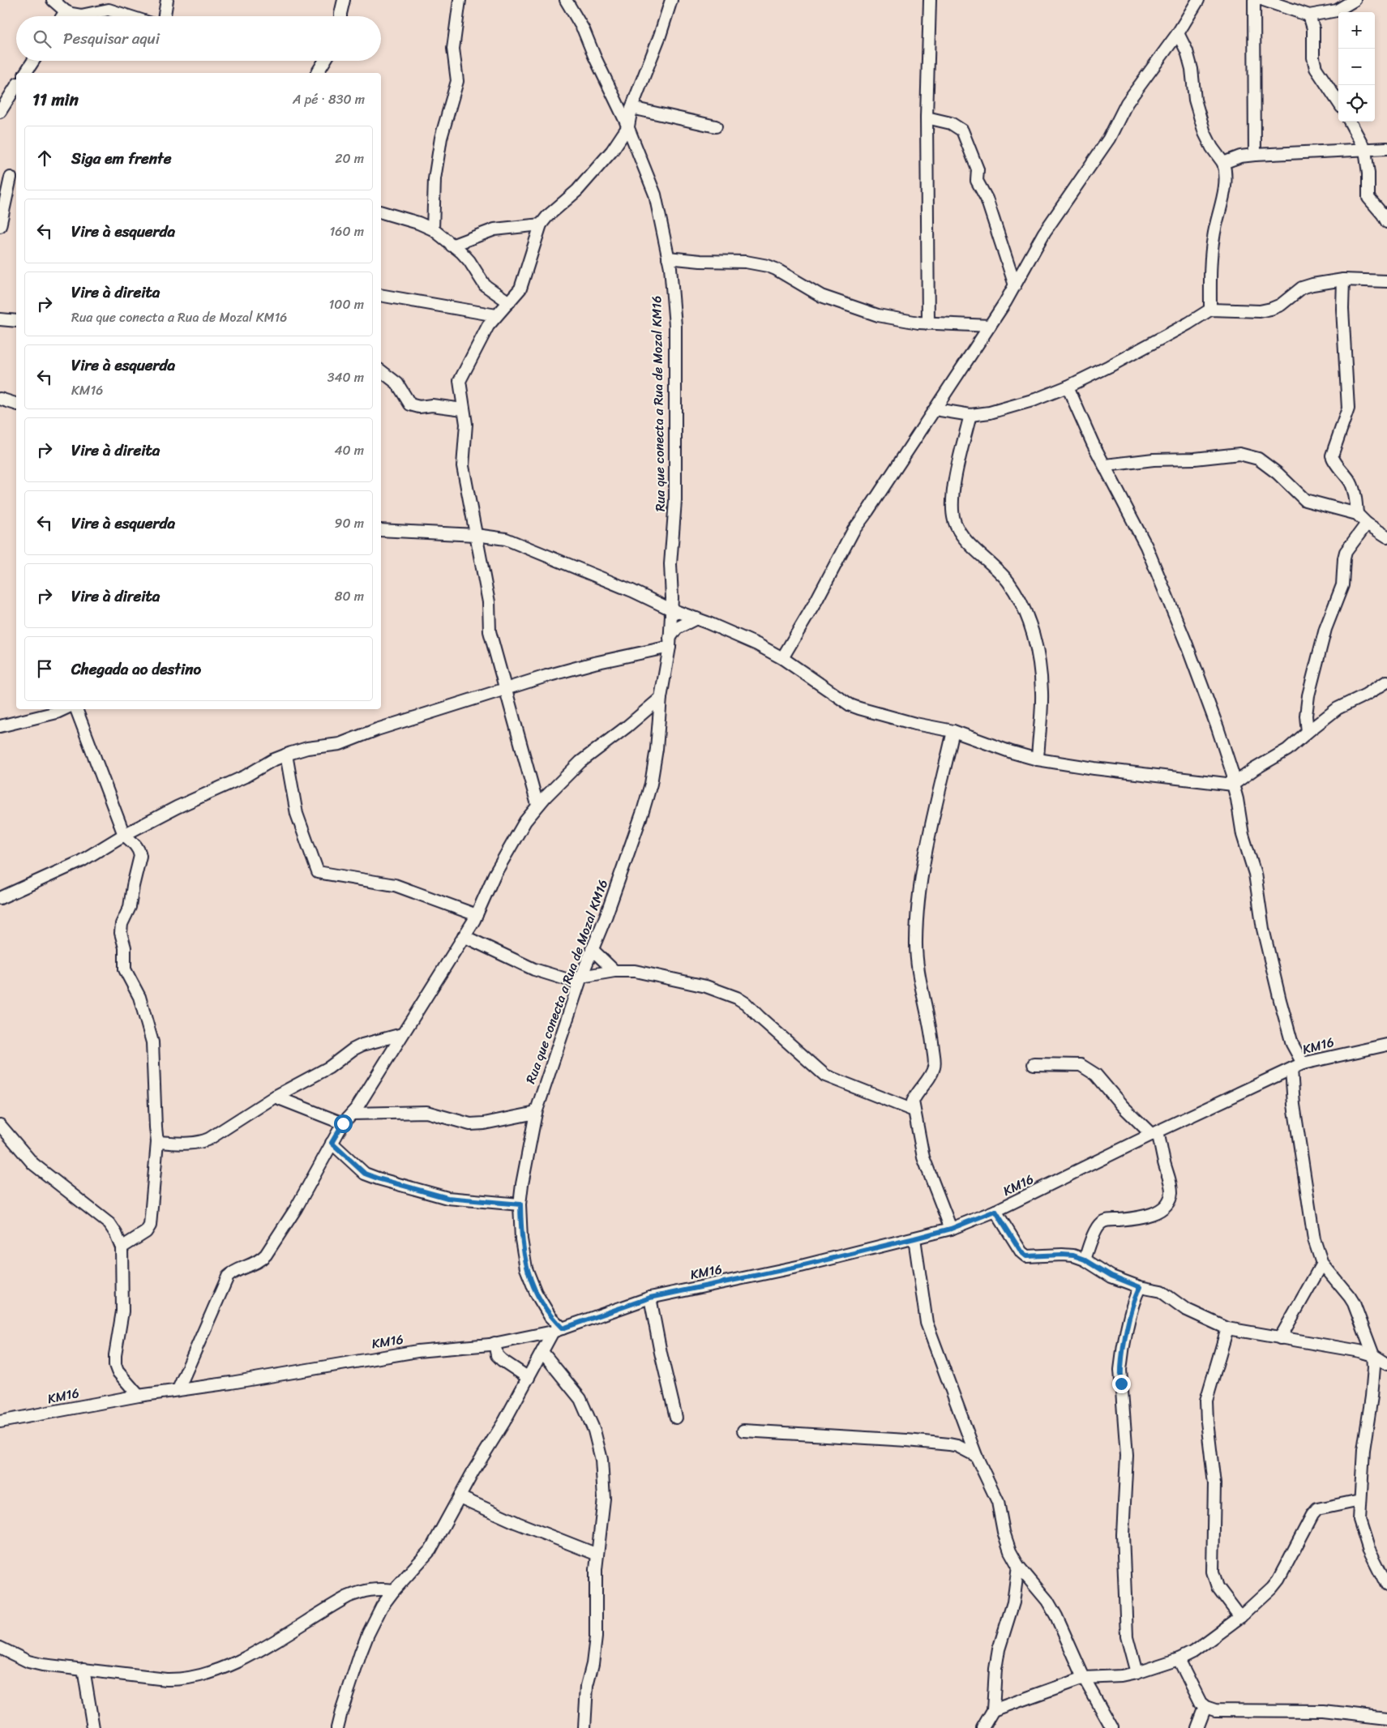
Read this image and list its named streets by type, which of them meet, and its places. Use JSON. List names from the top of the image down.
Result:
{
  "streets": {
    "street": ["Rua que conecta a Rua de Mozal KM16", "KM16"]
  },
  "crossings": [
    ["Rua que conecta a Rua de Mozal KM16", "KM16"]
  ],
  "page": {
    "map_buttons": ["+", "−"],
    "search": "Pesquisar aqui",
    "heading": ["11 min", "A pé · 830 m"],
    "list": [
      ["Siga em frente", "20 m"],
      ["Vire à esquerda", "160 m"],
      ["Vire à direita", "Rua que conecta a Rua de Mozal KM16", "100 m"],
      ["Vire à esquerda", "KM16", "340 m"],
      ["Vire à direita", "40 m"],
      ["Vire à esquerda", "90 m"],
      ["Vire à direita", "80 m"],
      "Chegada ao destino"
    ]
  }
}
